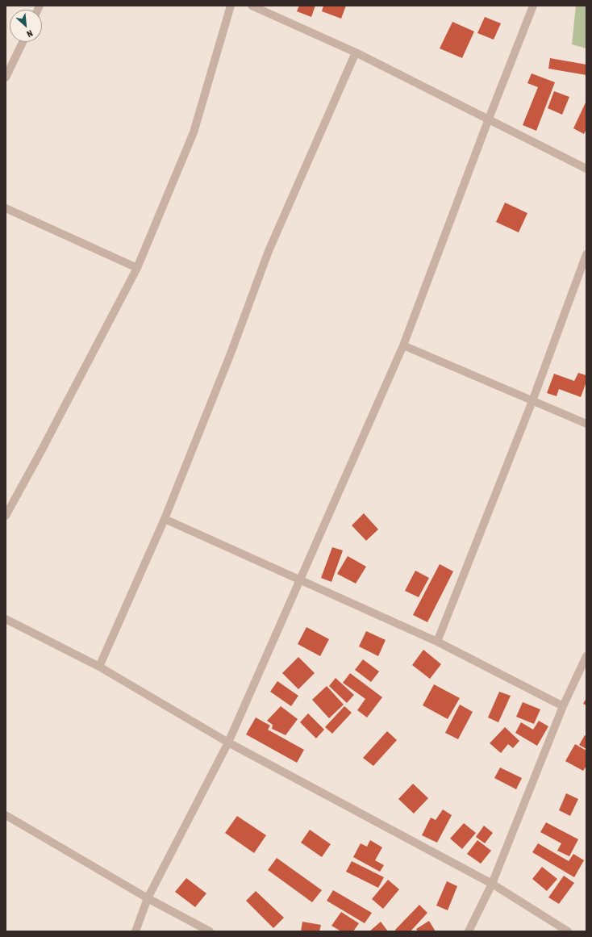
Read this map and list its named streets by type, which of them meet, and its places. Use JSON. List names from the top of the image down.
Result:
{
  "north": "bottom right"
}
